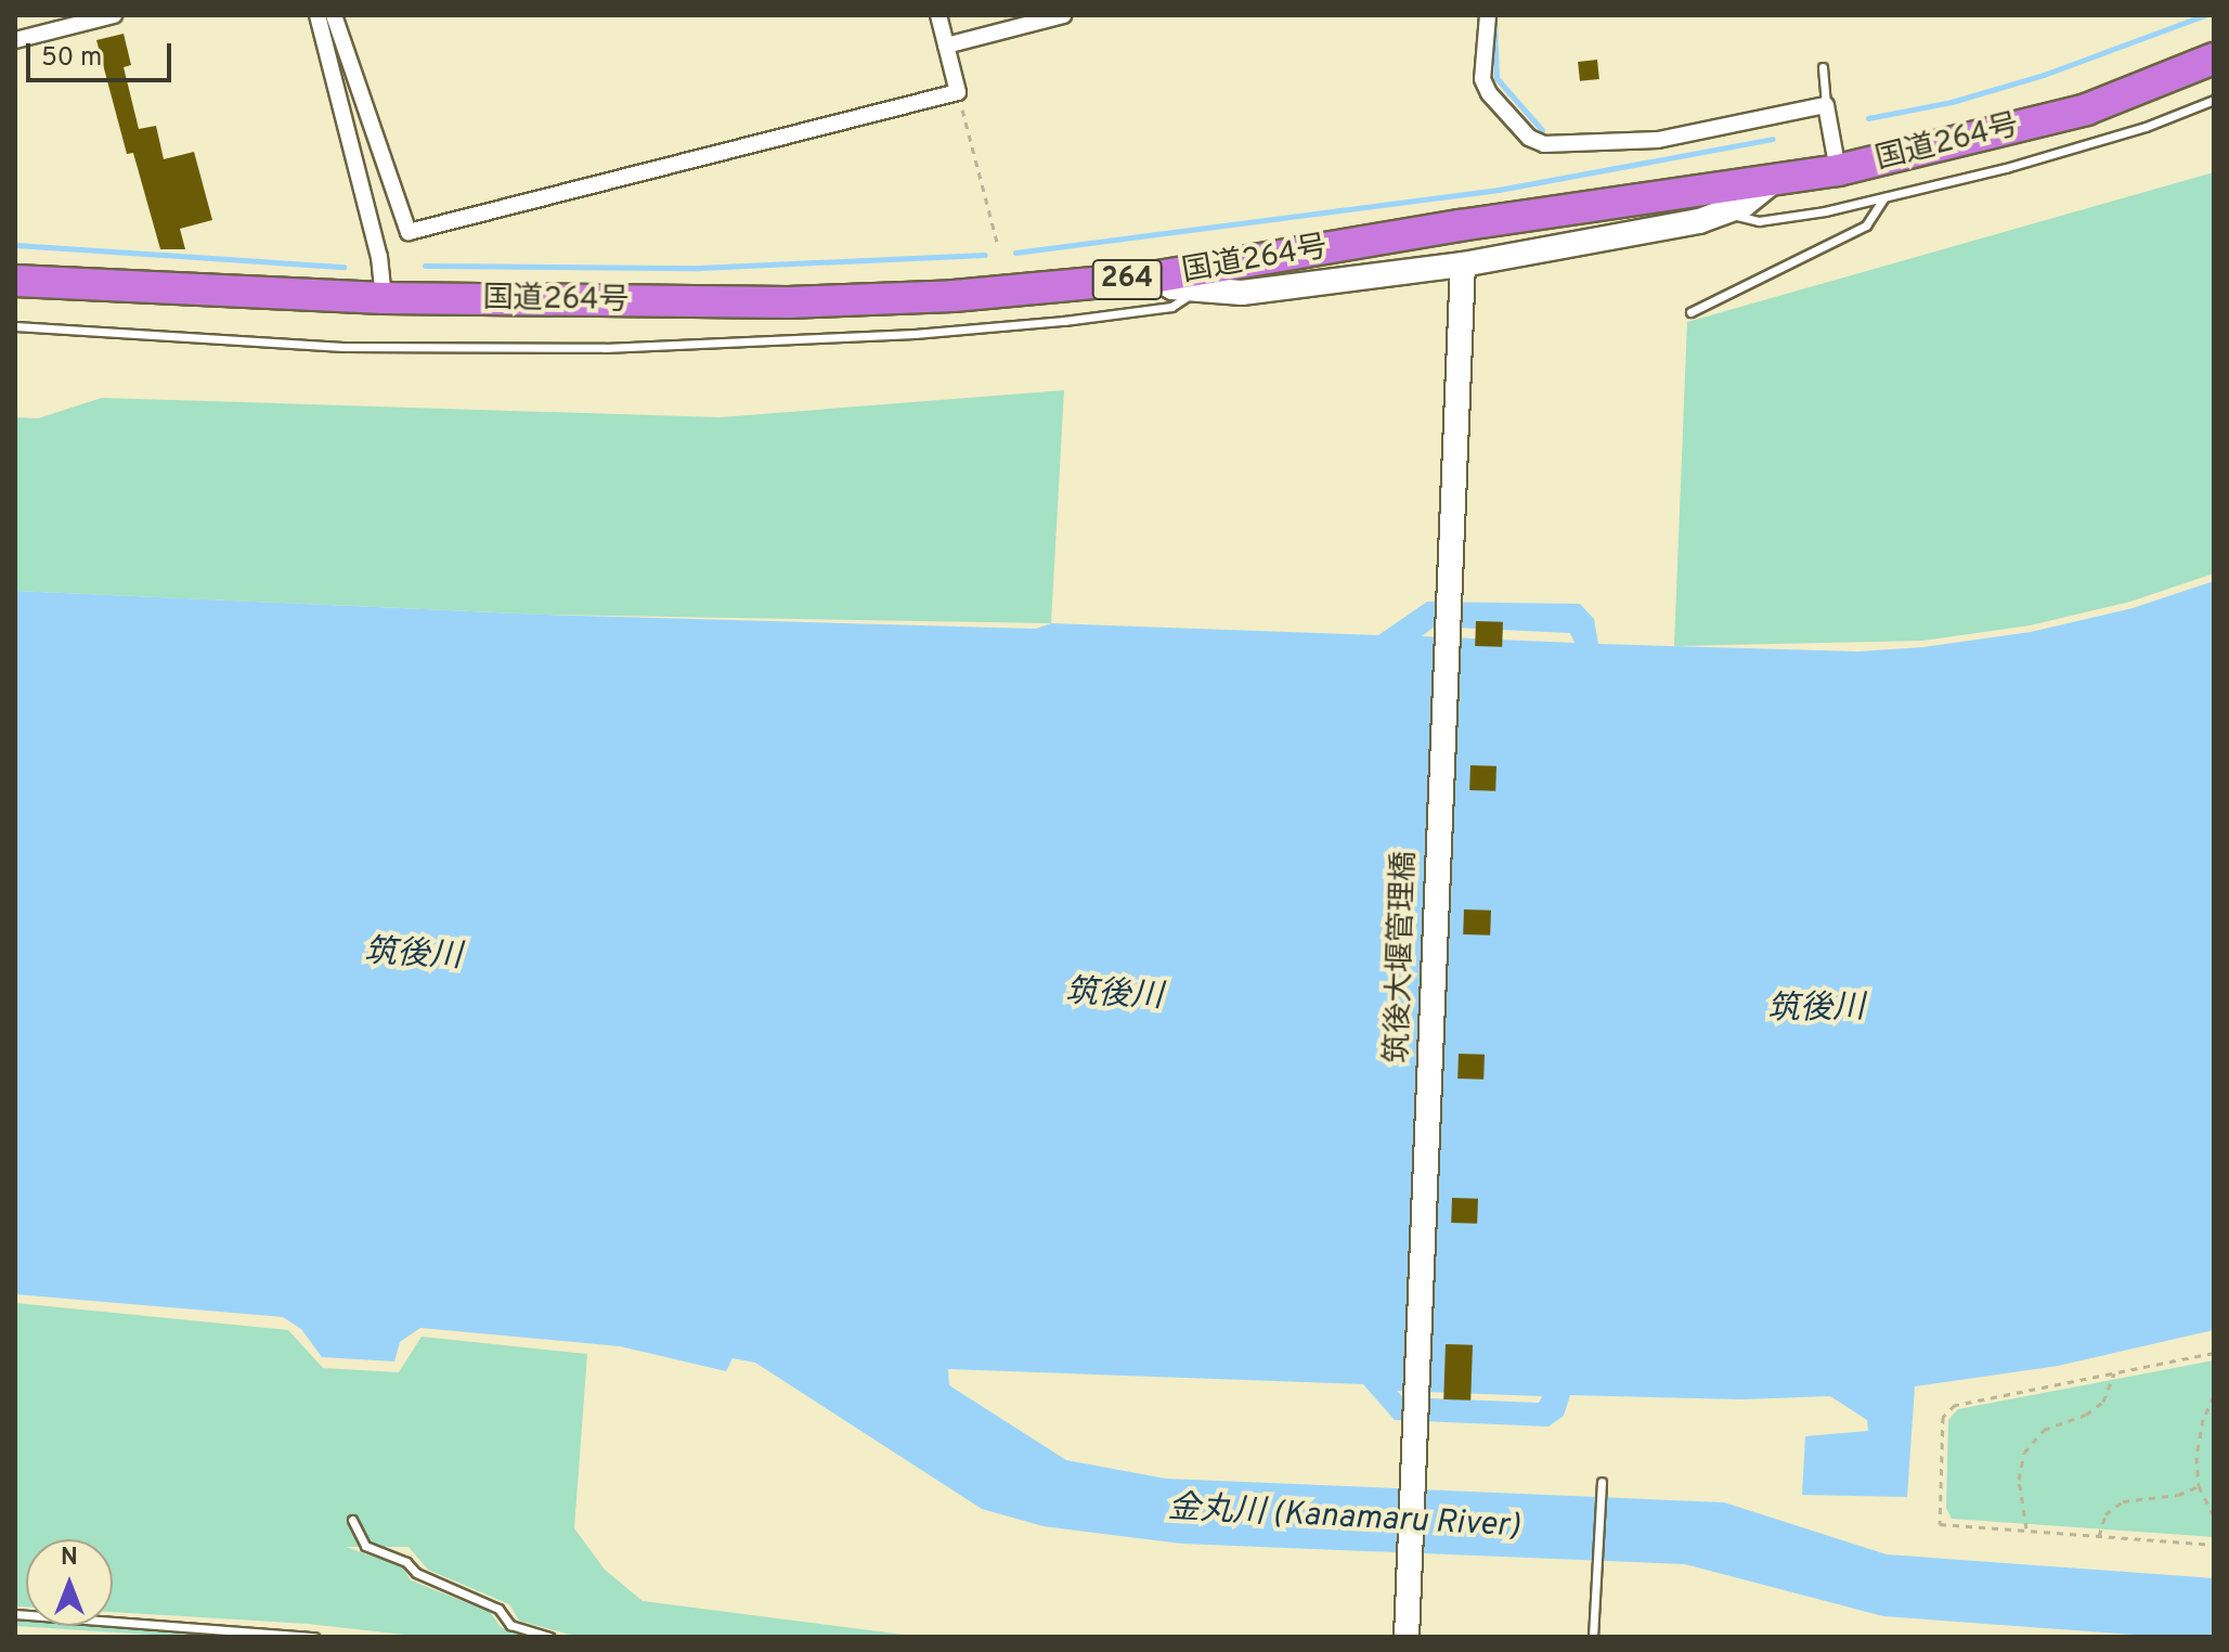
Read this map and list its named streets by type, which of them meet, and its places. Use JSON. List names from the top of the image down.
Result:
{
  "streets": {
    "highway": ["国道264号", "264"],
    "street": ["筑後大堰管理橋"]
  },
  "water": ["筑後川", "金丸川 (Kanamaru River)"],
  "scale_bar": "50 m",
  "north": "top"
}
